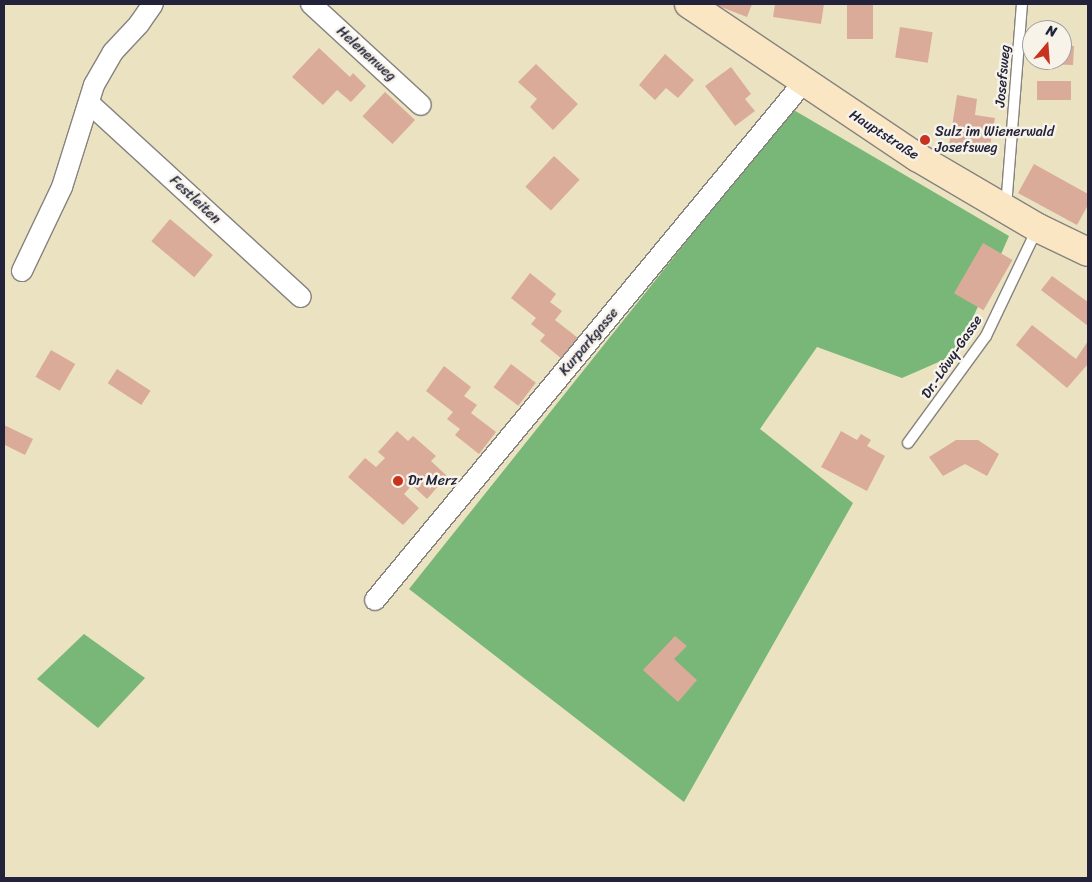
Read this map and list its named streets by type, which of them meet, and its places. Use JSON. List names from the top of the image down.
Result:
{
  "streets": {
    "main road": ["Hauptstraße"],
    "street": ["Helenenweg", "Festleiten", "Kurparkgasse"],
    "lane": ["Josefsweg", "Dr.-Löwy-Gasse"]
  },
  "crossings": [
    ["Josefsweg", "Hauptstraße"],
    ["Hauptstraße", "Kurparkgasse"],
    ["Hauptstraße", "Dr.-Löwy-Gasse"]
  ],
  "places": ["Sulz im Wienerwald Josefsweg", "Dr Merz"],
  "north": "top"
}
